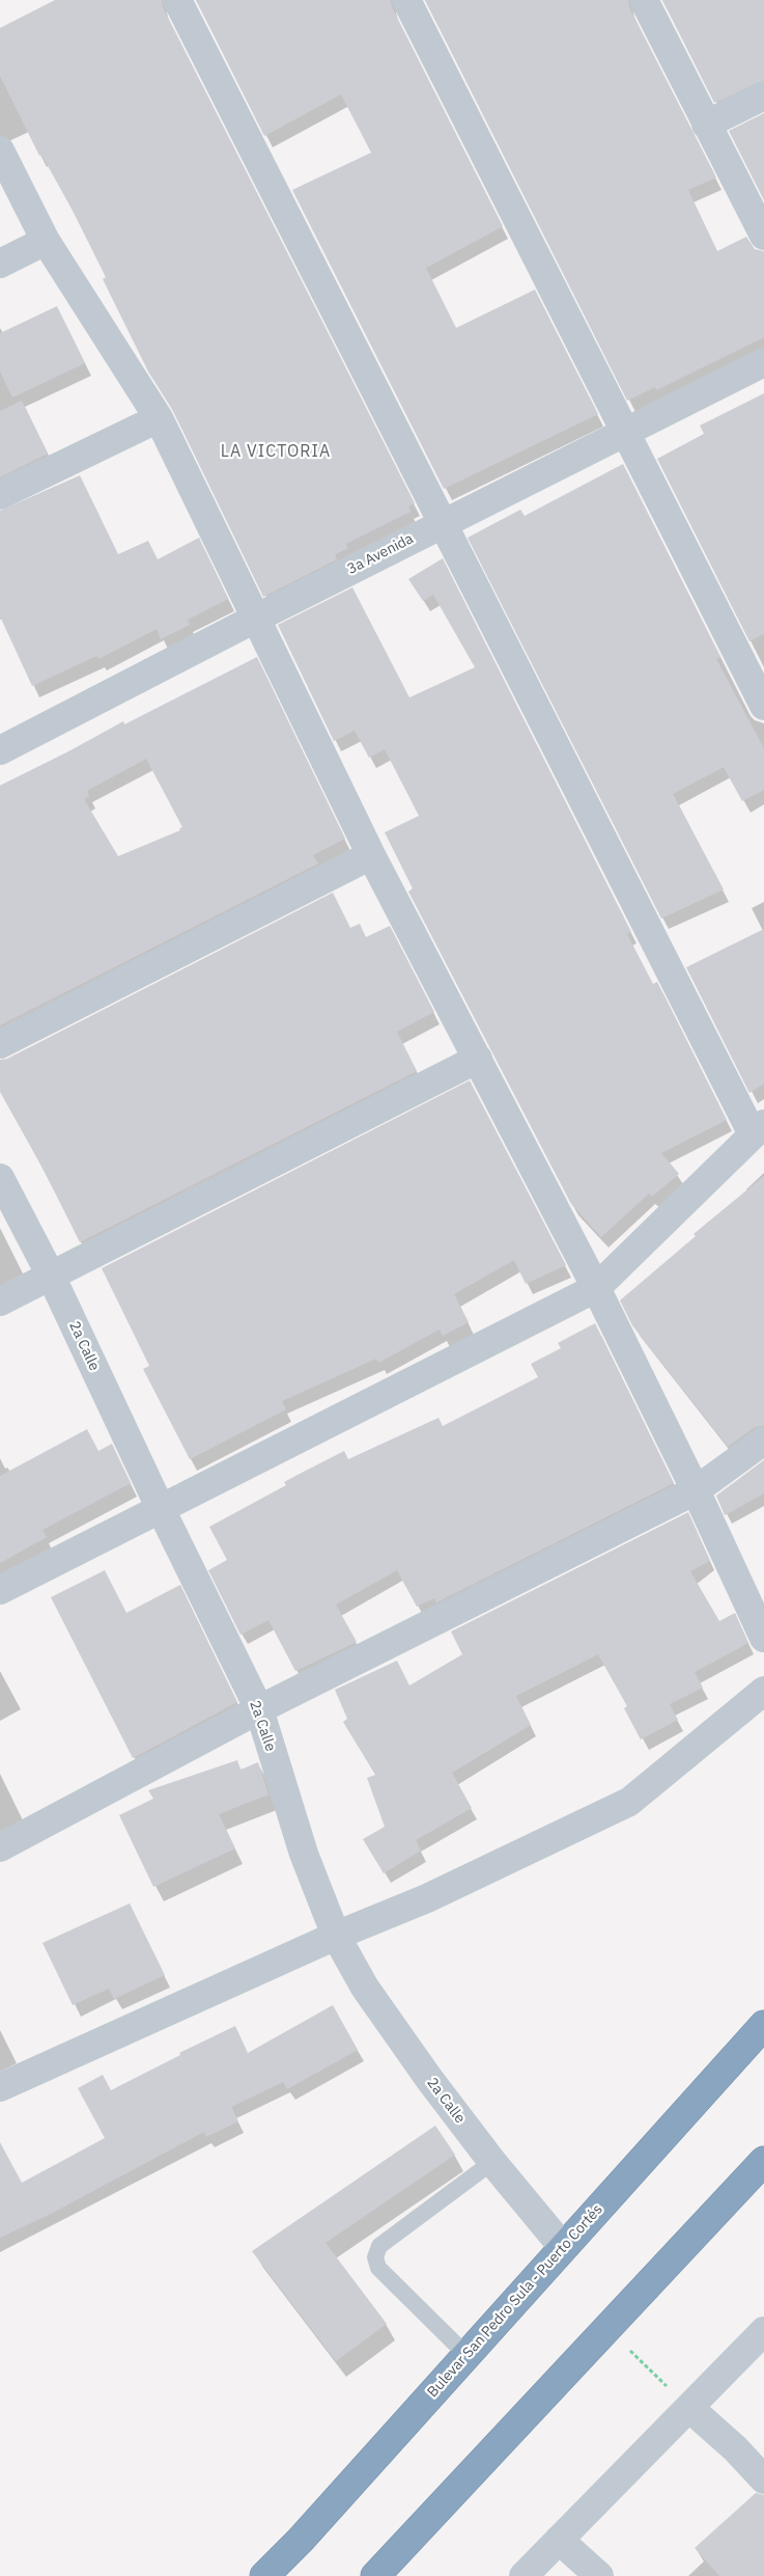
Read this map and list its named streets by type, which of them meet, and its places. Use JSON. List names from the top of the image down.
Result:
{
  "streets": {
    "highway": ["Bulevar San Pedro Sula - Puerto Cortés"],
    "street": ["3a Avenida", "2a Calle"]
  },
  "crossings": [
    ["2a Calle", "Bulevar San Pedro Sula - Puerto Cortés"]
  ],
  "districts": ["LA VICTORIA"]
}
